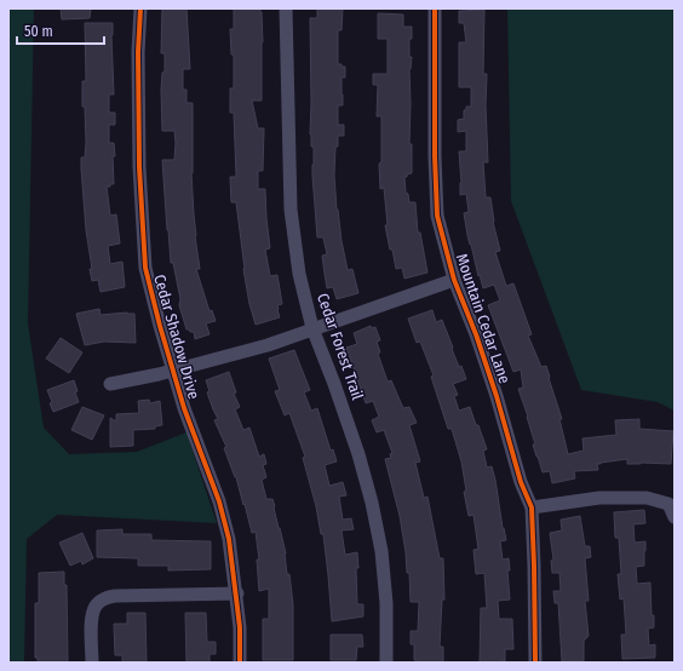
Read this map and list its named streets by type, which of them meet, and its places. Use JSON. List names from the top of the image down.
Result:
{
  "streets": {
    "street": ["Mountain Cedar Lane", "Cedar Shadow Drive", "Cedar Forest Trail"]
  },
  "scale_bar": "50 m"
}
